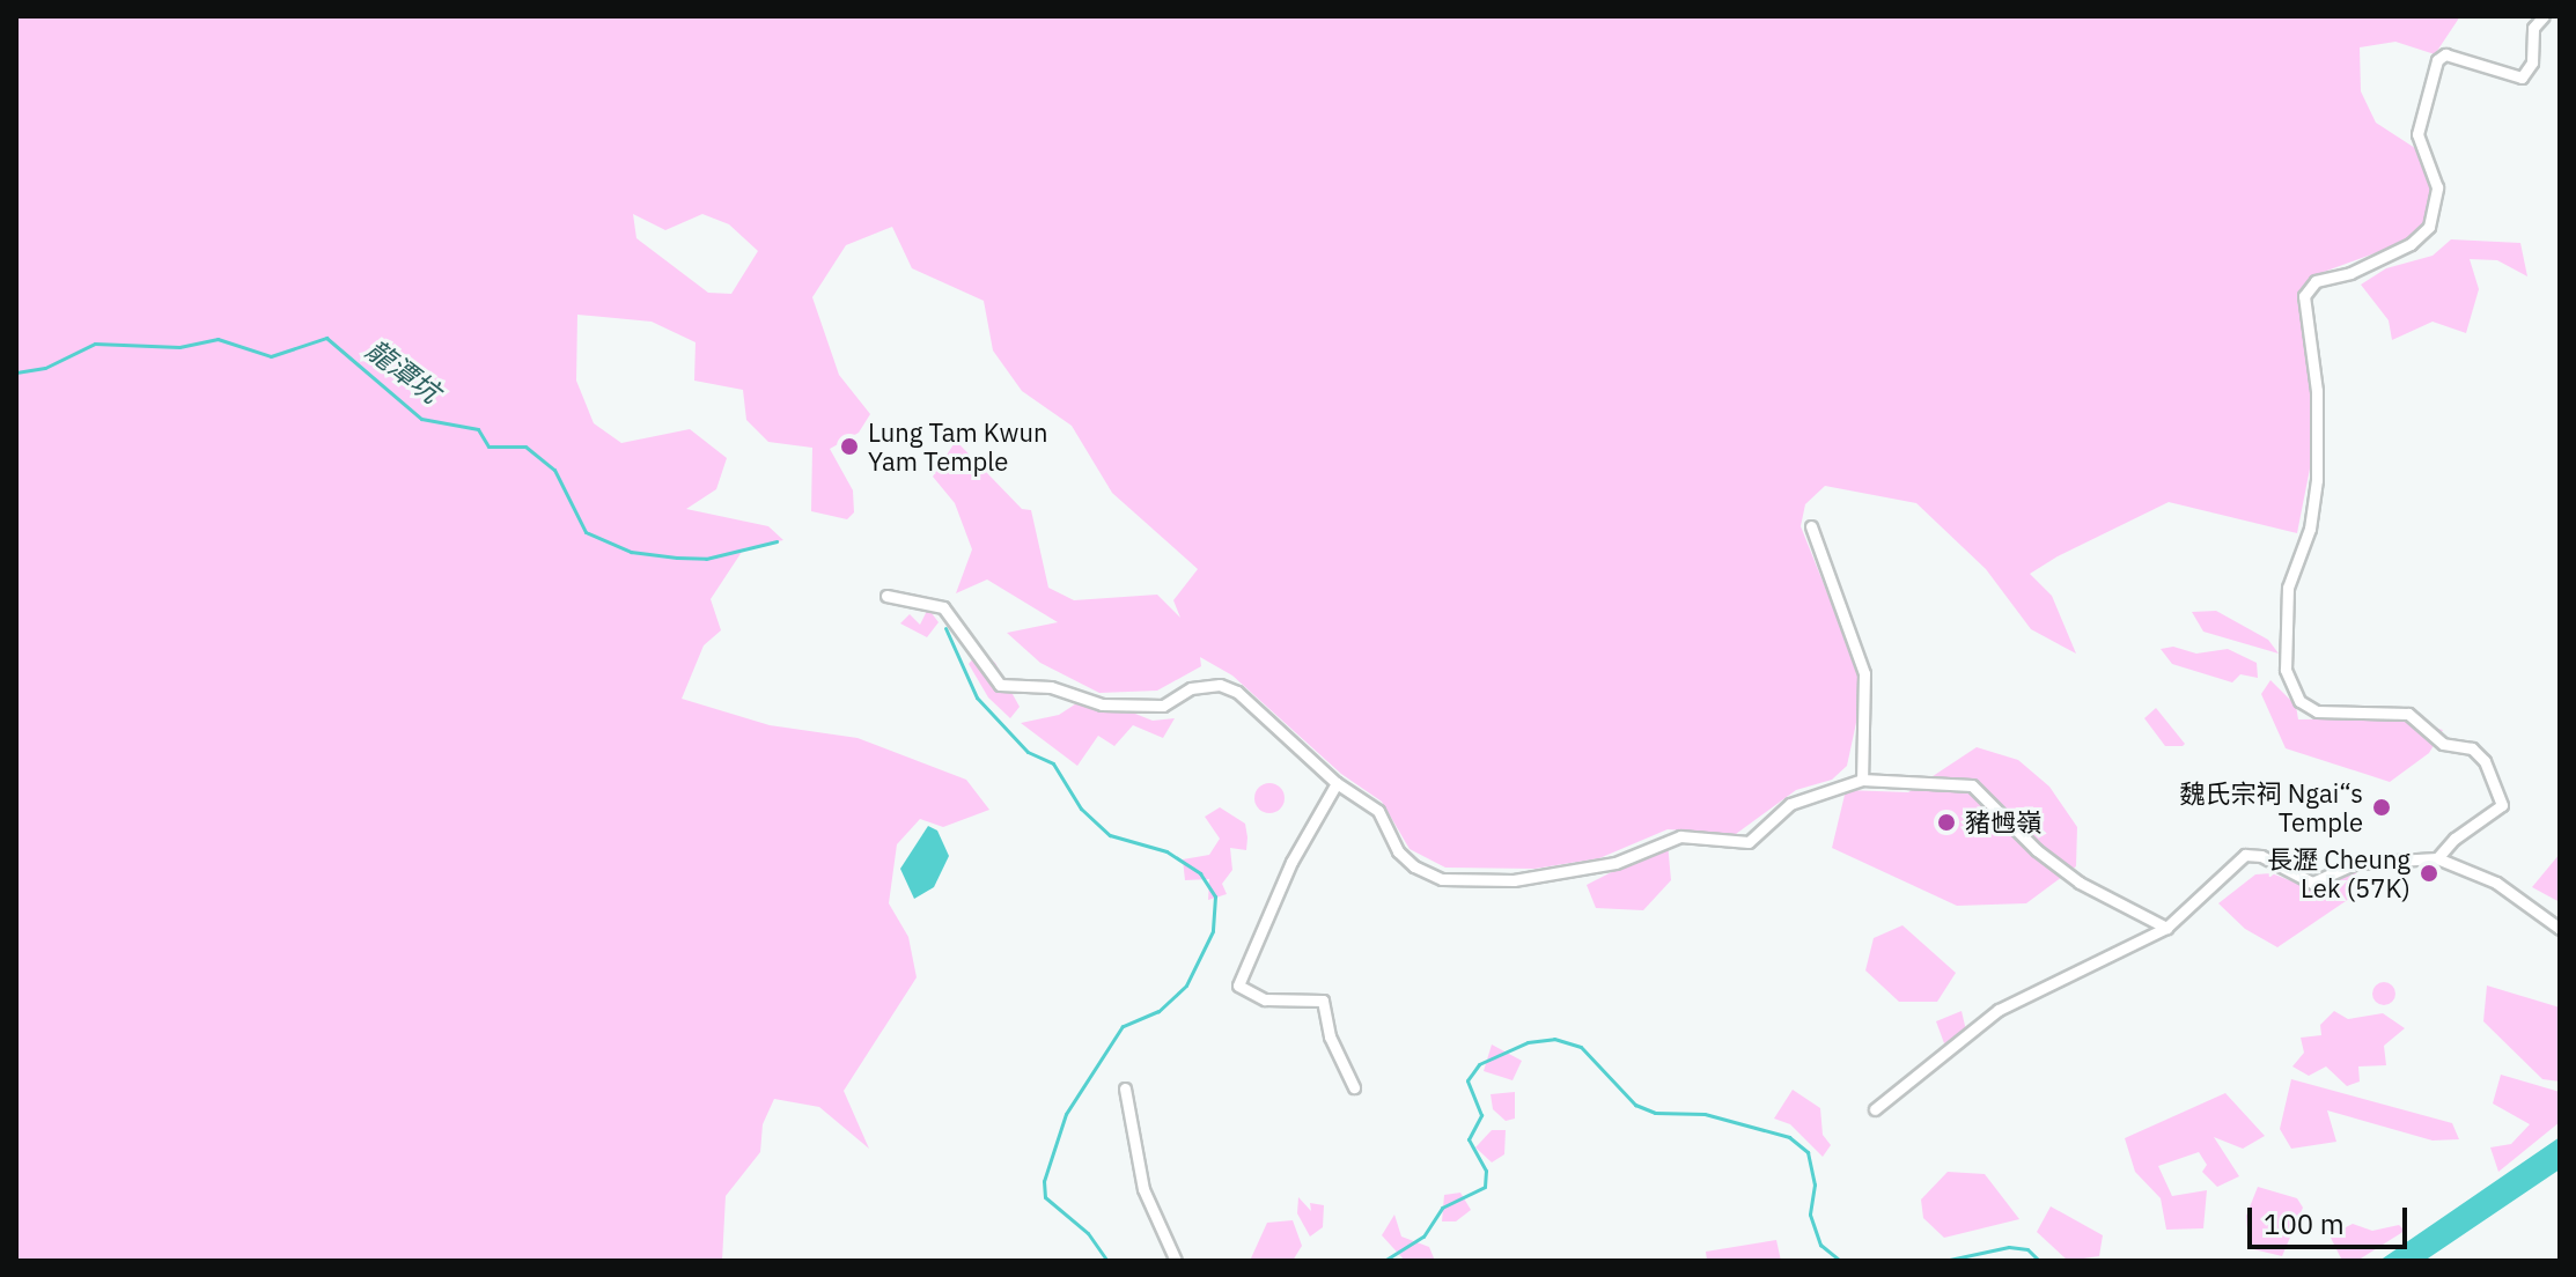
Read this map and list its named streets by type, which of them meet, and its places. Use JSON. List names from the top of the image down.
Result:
{
  "water": ["龍潭坑"],
  "places": [
    "Lung Tam Kwun Yam Temple",
    "魏氏宗祠 Ngai“s Temple",
    "豬乸嶺",
    "長瀝 Cheung Lek (57K)"
  ],
  "scale_bar": "100 m"
}
